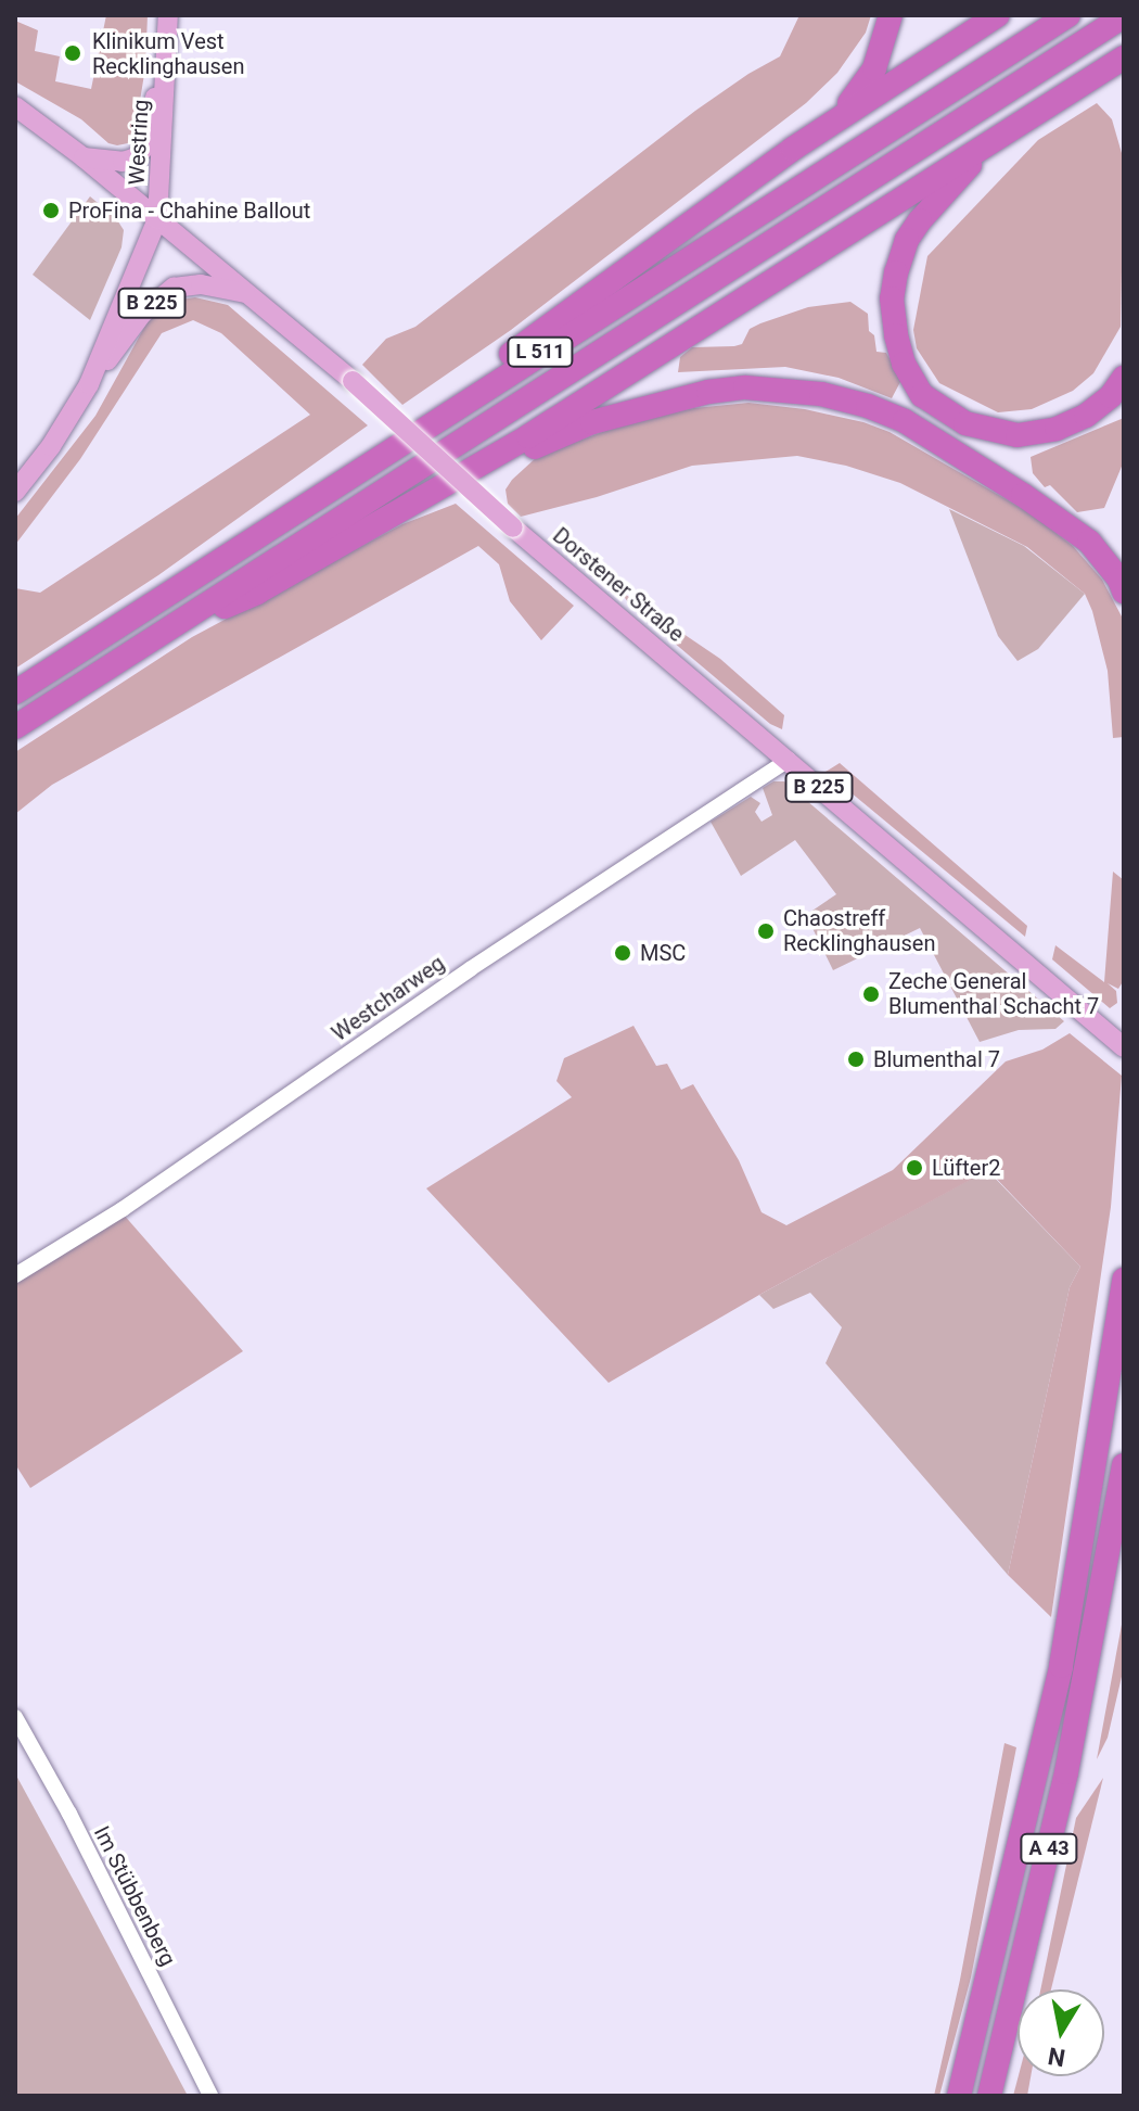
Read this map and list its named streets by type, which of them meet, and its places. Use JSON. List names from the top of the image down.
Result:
{
  "streets": {
    "highway": ["L 511", "A 43"],
    "main road": ["Westring", "B 225", "Dorstener Straße"],
    "street": ["Westcharweg", "Im Stübbenberg"]
  },
  "crossings": [
    ["Westring", "B 225"],
    ["Westring", "Dorstener Straße"],
    ["B 225", "Dorstener Straße"],
    ["Dorstener Straße", "Westcharweg"]
  ],
  "places": [
    "Klinikum Vest Recklinghausen",
    "ProFina - Chahine Ballout",
    "Chaostreff Recklinghausen",
    "MSC",
    "Zeche General Blumenthal Schacht 7",
    "Blumenthal 7",
    "Lüfter2"
  ],
  "north": "bottom"
}
